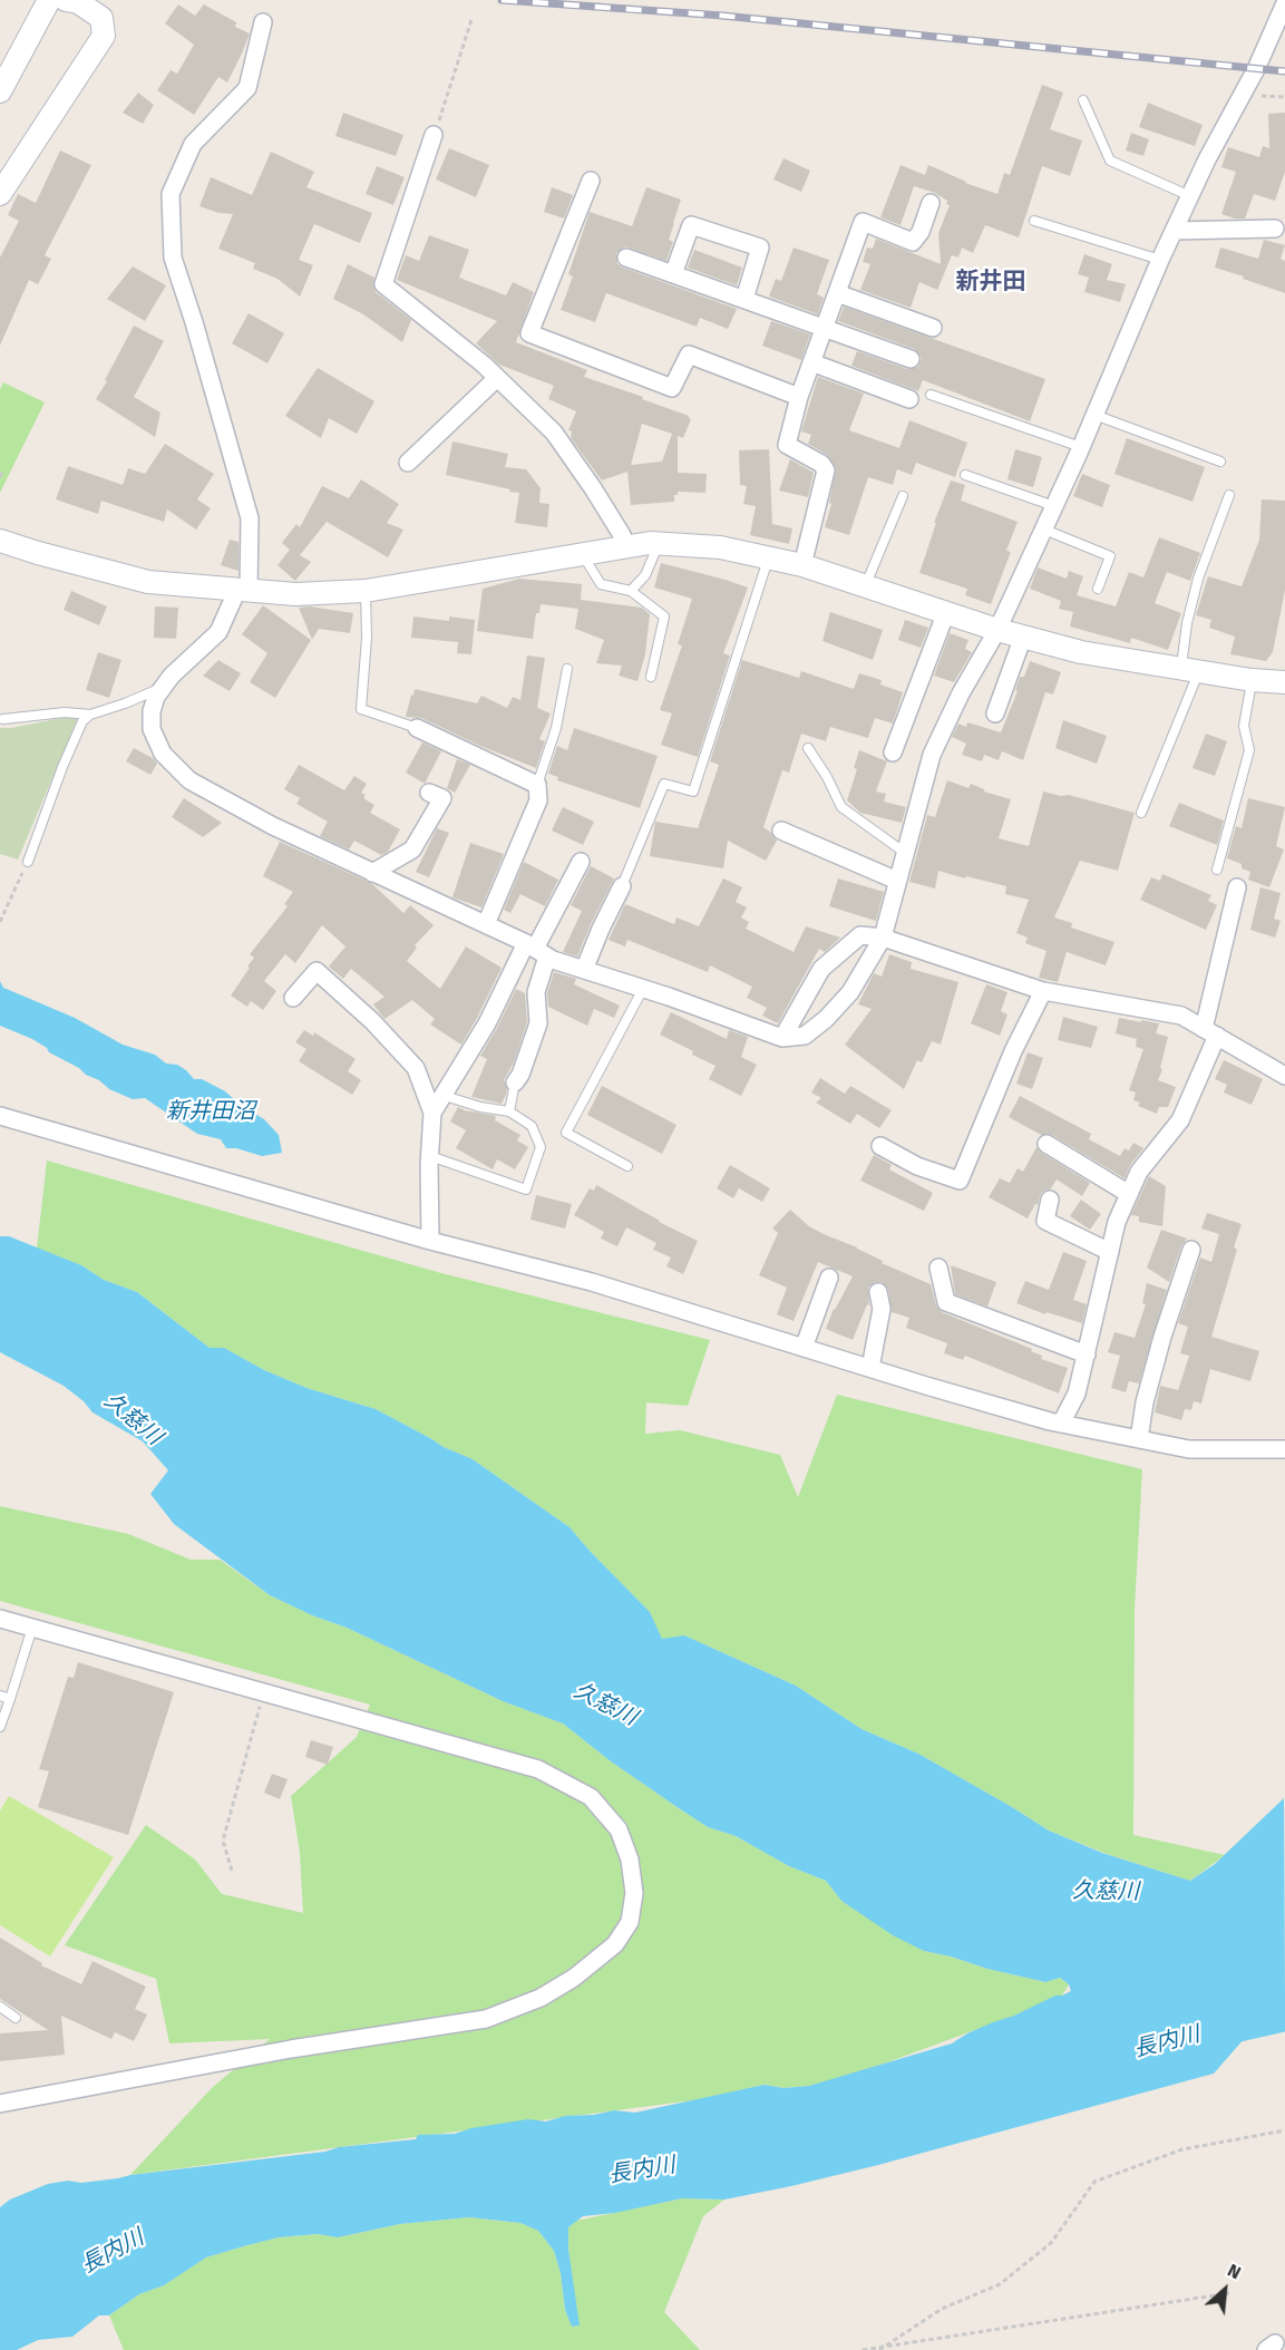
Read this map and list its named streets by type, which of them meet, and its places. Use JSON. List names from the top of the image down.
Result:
{
  "districts": ["新井田"],
  "water": ["新井田沼", "久慈川", "長内川"],
  "north": "top right"
}
